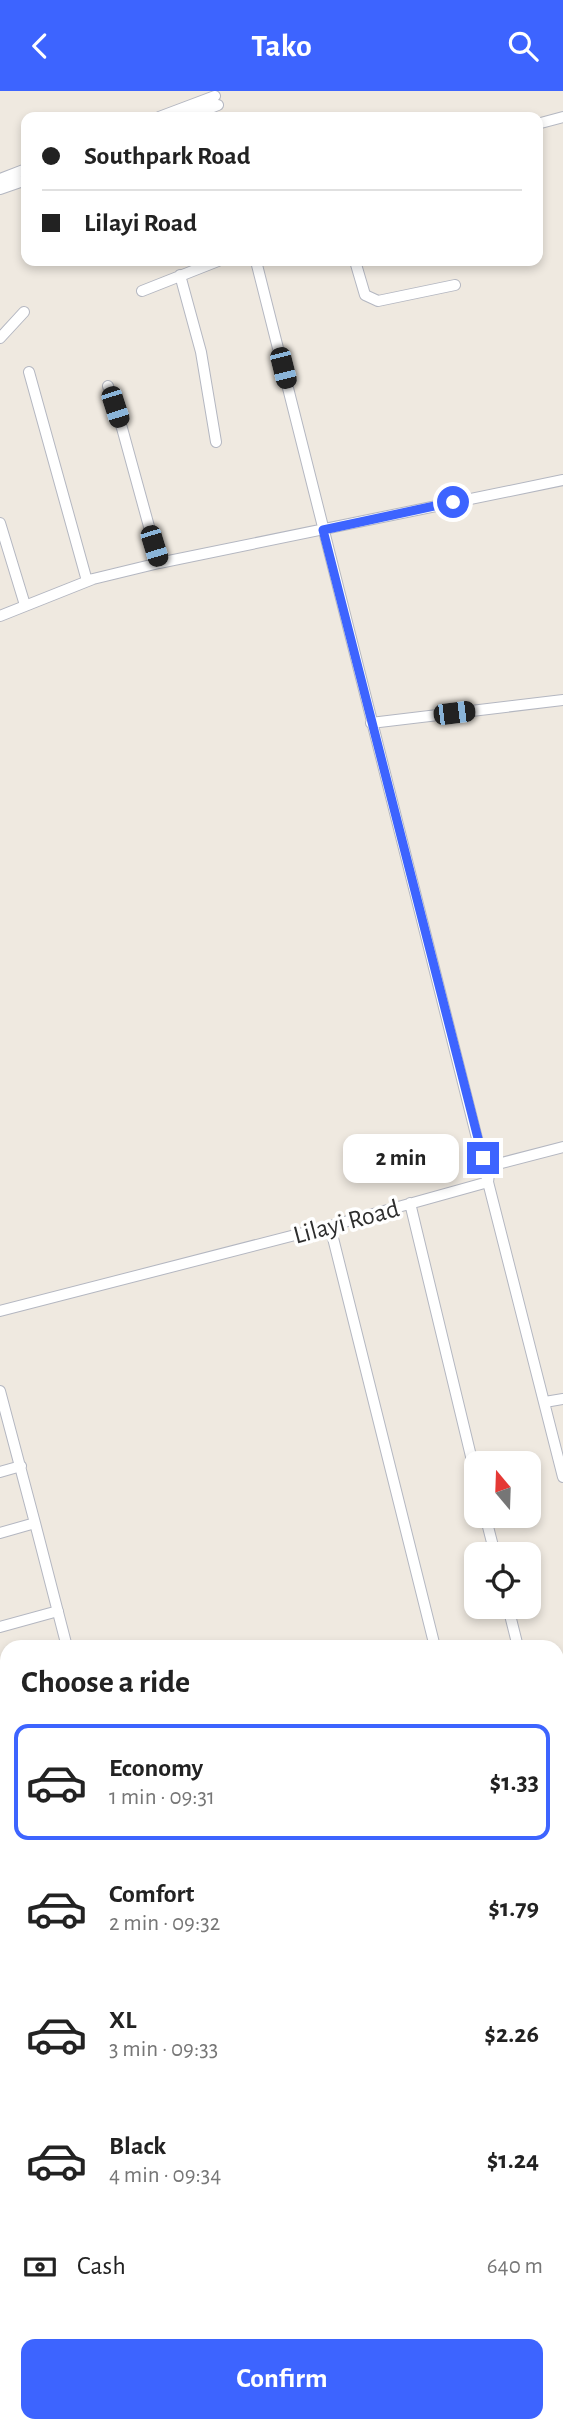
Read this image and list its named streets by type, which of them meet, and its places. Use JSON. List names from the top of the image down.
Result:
{
  "streets": {
    "street": ["Lilayi Road"]
  },
  "north": "top",
  "page": {
    "header": "Tako",
    "banner": ["Southpark Road", "Lilayi Road"],
    "bubble": "2 min",
    "heading": "Choose a ride",
    "list": [
      {
        "name": "Economy",
        "note": "1 min · 09:31",
        "value": "$1.33"
      },
      {
        "name": "Comfort",
        "note": "2 min · 09:32",
        "value": "$1.79"
      },
      {
        "name": "XL",
        "note": "3 min · 09:33",
        "value": "$2.26"
      },
      {
        "name": "Black",
        "note": "4 min · 09:34",
        "value": "$1.24"
      }
    ],
    "pay": ["Cash", "640 m"],
    "buttons": "Confirm"
  }
}
